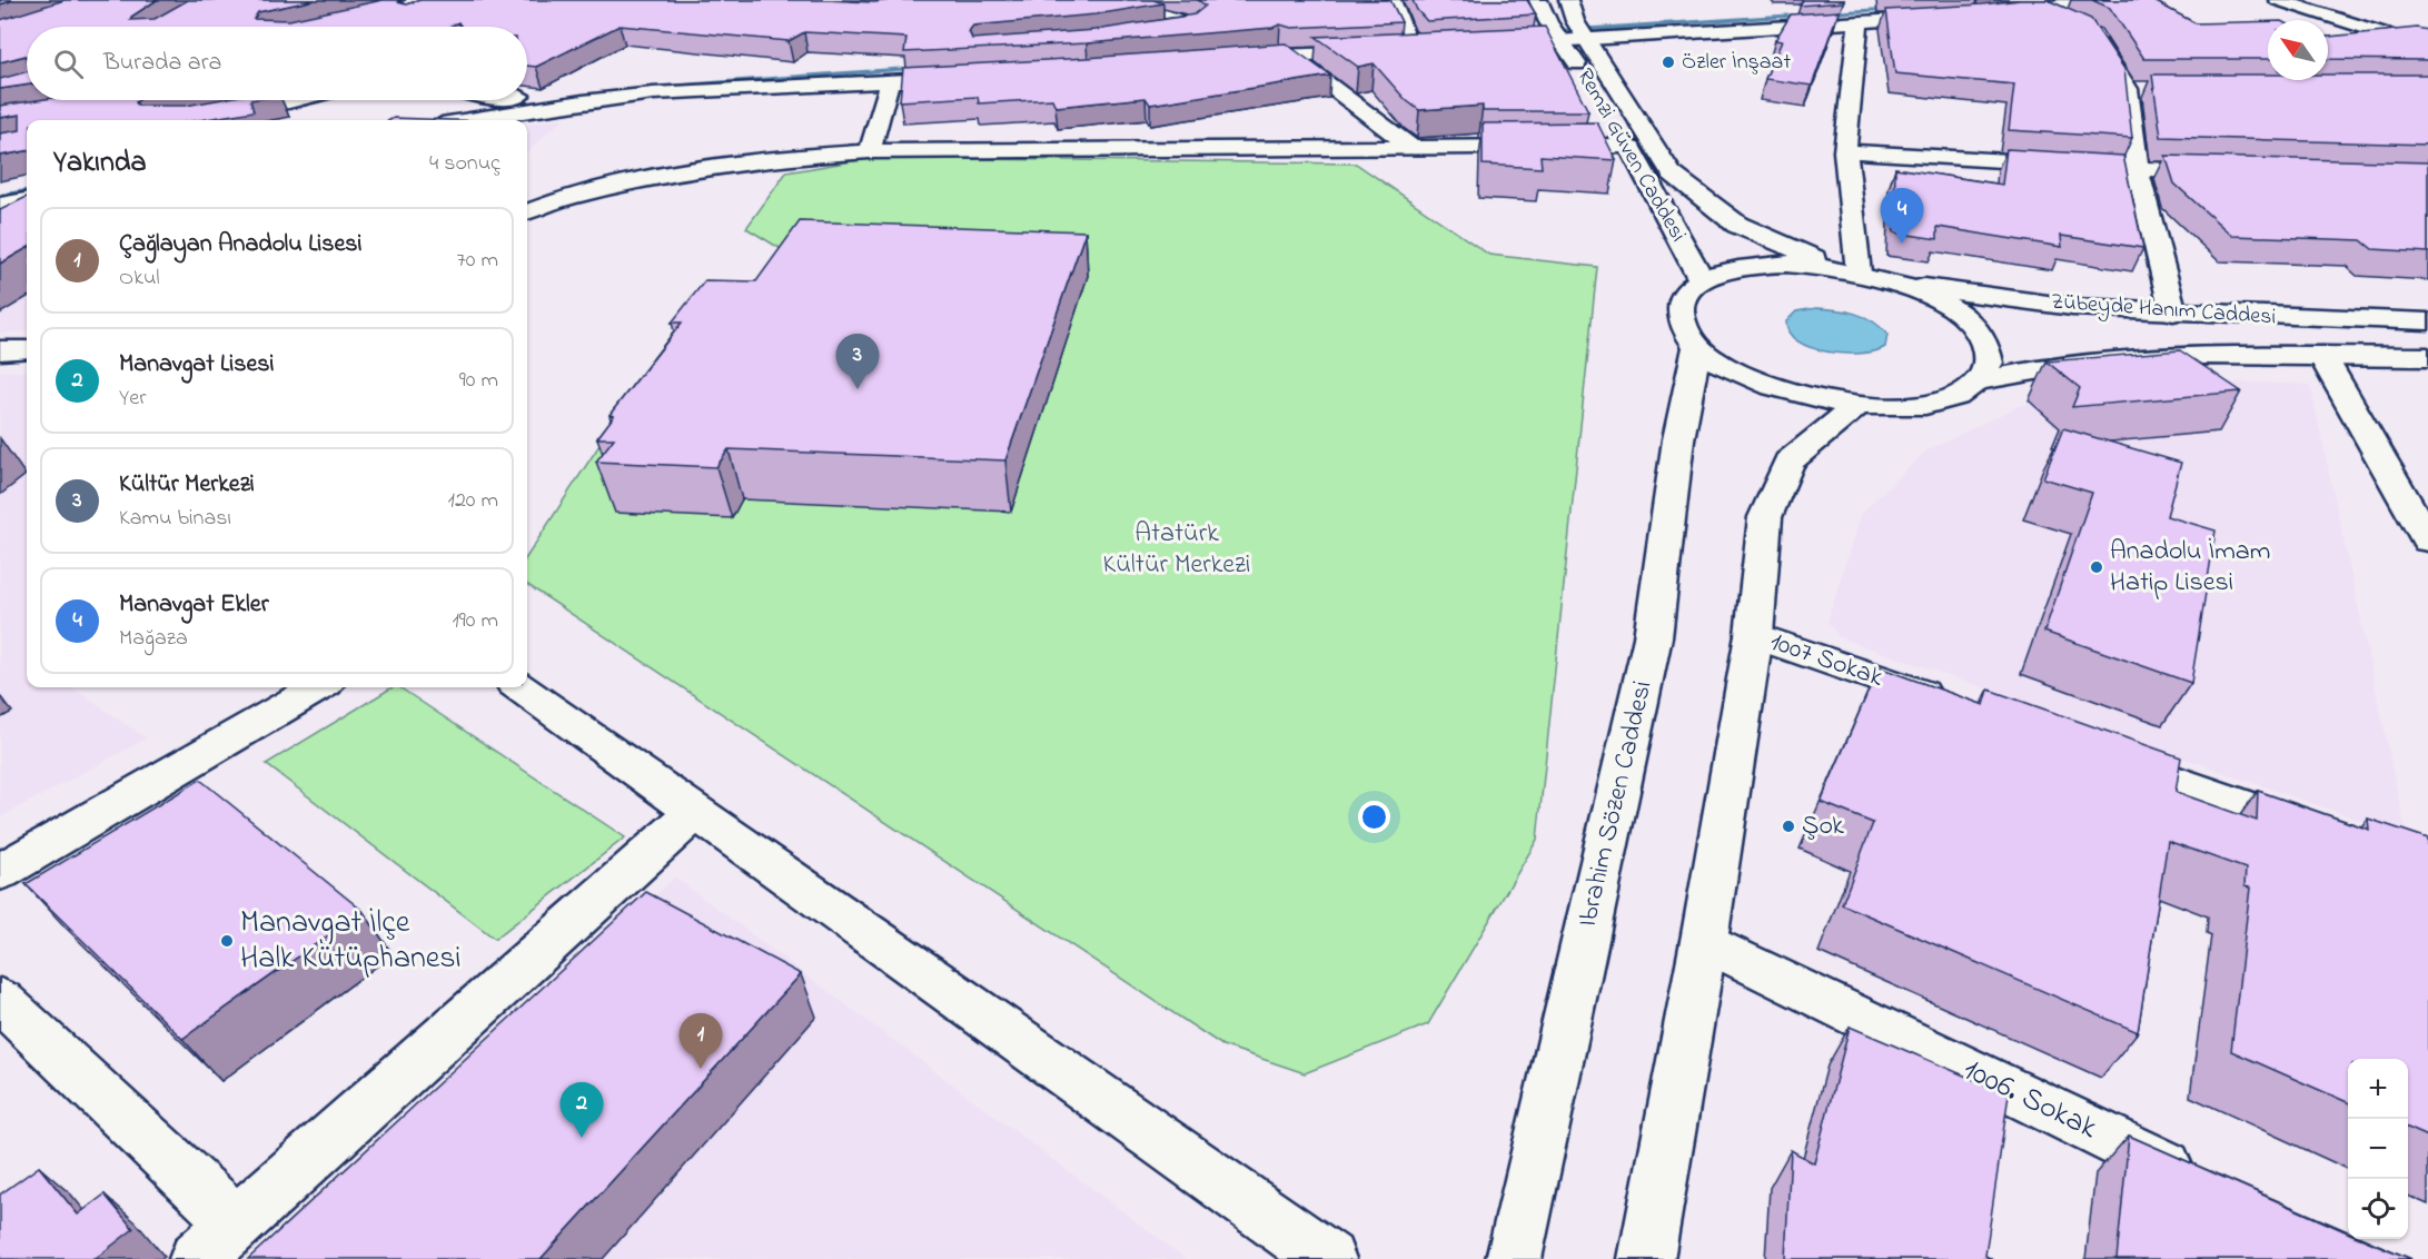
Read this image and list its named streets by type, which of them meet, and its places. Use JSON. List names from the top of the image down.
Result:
{
  "streets": {
    "street": [
      "Remzi Güven Caddesi",
      "Zübeyde Hanım Caddesi",
      "1007 Sokak",
      "Ibrahim Sözen Caddesi",
      "1006. Sokak"
    ]
  },
  "crossings": [
    ["Zübeyde Hanım Caddesi", "Ibrahim Sözen Caddesi"]
  ],
  "parks": ["Atatürk Kültür Merkezi"],
  "places": [
    "Özler İnşaat",
    "Anadolu İmam Hatip Lisesi",
    "Şok",
    "Manavgat İlçe Halk Kütüphanesi"
  ],
  "north": "top left",
  "page": {
    "search": "Burada ara",
    "heading": ["Yakında", "4 sonuç"],
    "pins": [
      "4",
      "3",
      "1",
      "2"
    ],
    "list": [
      {
        "mark": "1",
        "name": "Çağlayan Anadolu Lisesi",
        "note": "Okul",
        "value": "70 m"
      },
      {
        "mark": "2",
        "name": "Manavgat Lisesi",
        "note": "Yer",
        "value": "90 m"
      },
      {
        "mark": "3",
        "name": "Kültür Merkezi",
        "note": "Kamu binası",
        "value": "120 m"
      },
      {
        "mark": "4",
        "name": "Manavgat Ekler",
        "note": "Mağaza",
        "value": "190 m"
      }
    ],
    "map_buttons": ["+", "−"]
  }
}
